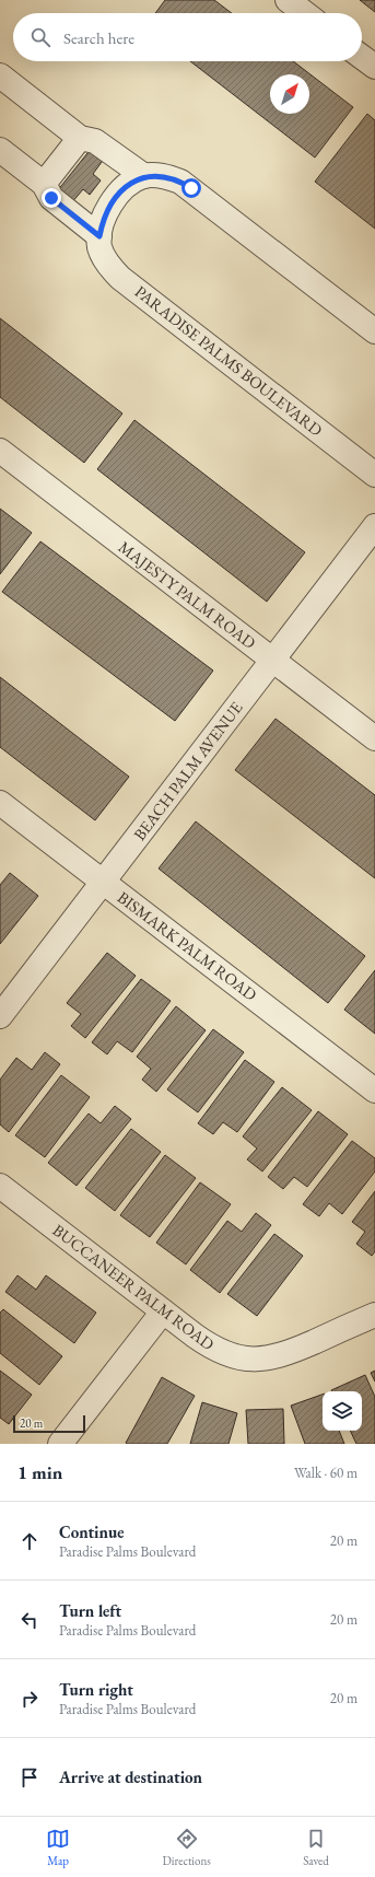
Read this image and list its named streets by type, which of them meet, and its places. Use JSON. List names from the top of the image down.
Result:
{
  "streets": {
    "street": [
      "PARADISE PALMS BOULEVARD",
      "MAJESTY PALM ROAD",
      "BEACH PALM AVENUE",
      "BISMARK PALM ROAD",
      "BUCCANEER PALM ROAD"
    ]
  },
  "crossings": [
    ["MAJESTY PALM ROAD", "BEACH PALM AVENUE"],
    ["BEACH PALM AVENUE", "BISMARK PALM ROAD"]
  ],
  "scale_bar": "20 m",
  "north": "top right",
  "page": {
    "search": "Search here",
    "scale": "20 m",
    "heading": ["1 min", "Walk · 60 m"],
    "list": [
      ["Continue", "Paradise Palms Boulevard", "20 m"],
      ["Turn left", "Paradise Palms Boulevard", "20 m"],
      ["Turn right", "Paradise Palms Boulevard", "20 m"],
      "Arrive at destination"
    ],
    "nav": ["Map", "Directions", "Saved"]
  }
}
